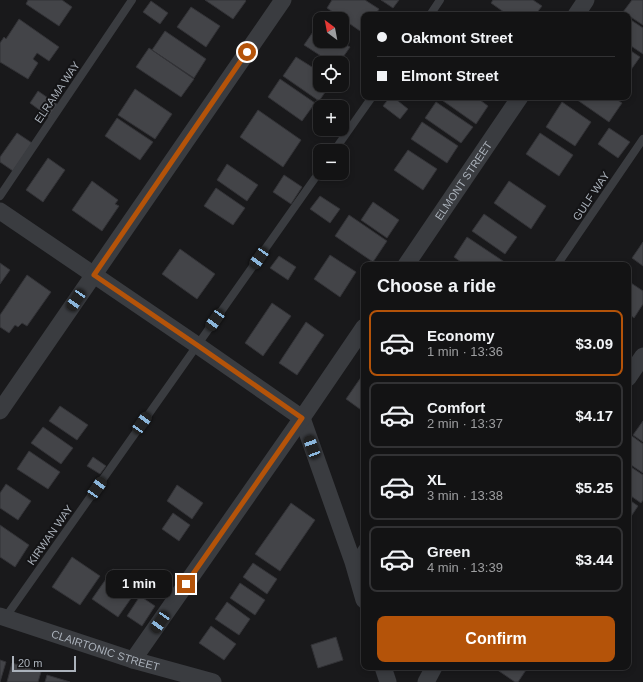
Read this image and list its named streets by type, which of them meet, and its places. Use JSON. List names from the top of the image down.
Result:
{
  "streets": {
    "street": ["ELMONT STREET", "CLAIRTONIC STREET"],
    "lane": ["ELRAMA WAY", "GULF WAY", "KIRWAN WAY"]
  },
  "crossings": [
    ["KIRWAN WAY", "CLAIRTONIC STREET"]
  ],
  "scale_bar": "20 m",
  "north": "top left",
  "page": {
    "map_buttons": ["+", "−"],
    "banner": ["Oakmont Street", "Elmont Street"],
    "heading": "Choose a ride",
    "list": [
      {
        "name": "Economy",
        "note": "1 min · 13:36",
        "value": "$3.09"
      },
      {
        "name": "Comfort",
        "note": "2 min · 13:37",
        "value": "$4.17"
      },
      {
        "name": "XL",
        "note": "3 min · 13:38",
        "value": "$5.25"
      },
      {
        "name": "Green",
        "note": "4 min · 13:39",
        "value": "$3.44"
      }
    ],
    "bubble": "1 min",
    "buttons": "Confirm",
    "scale": "20 m"
  }
}
